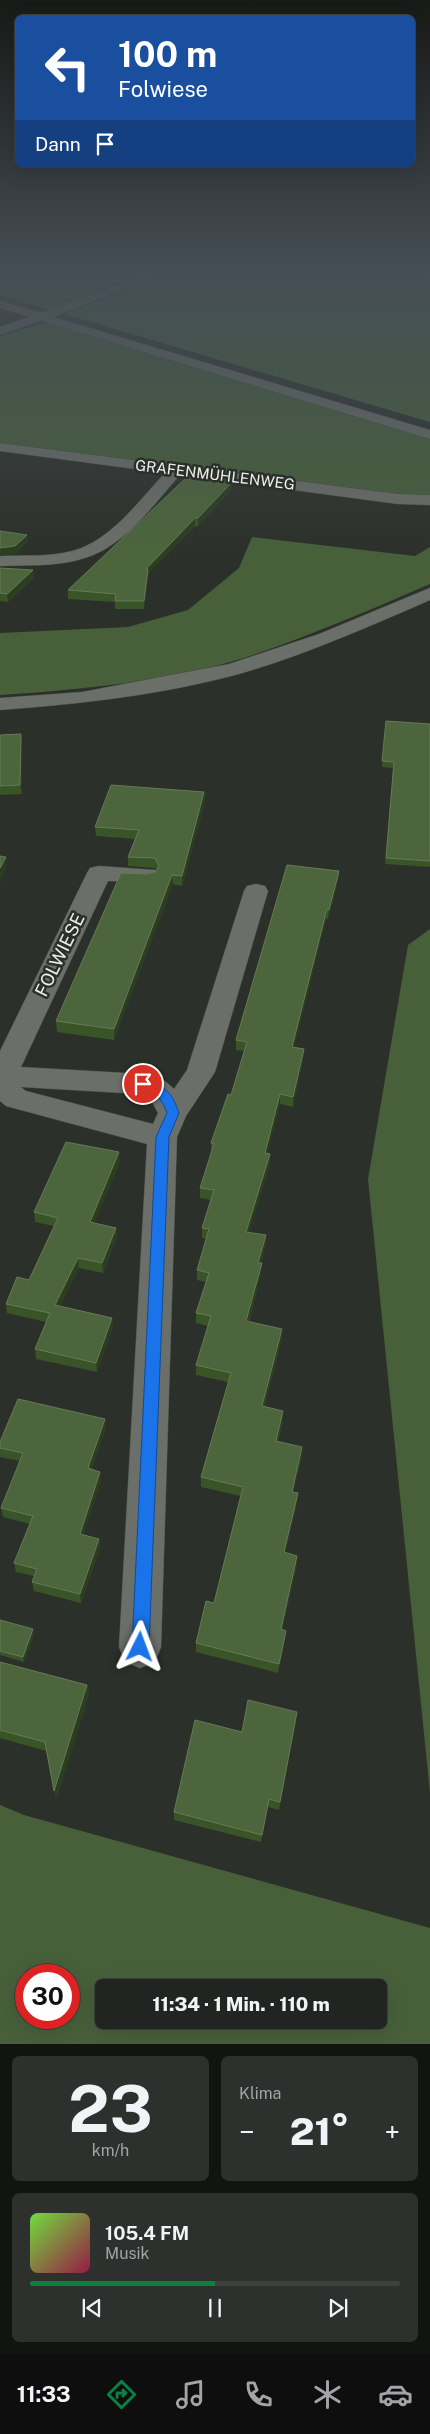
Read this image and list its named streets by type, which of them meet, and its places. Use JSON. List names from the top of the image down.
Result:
{
  "streets": {
    "street": ["GRAFENMÜHLENWEG", "FOLWIESE"]
  },
  "page": {
    "turn": ["100 m", "Folwiese"],
    "then": "Dann",
    "limit": "30",
    "trip": "11:34 · 1 Min. · 110 m",
    "tile": [
      ["23", "km/h"],
      "Klima"
    ],
    "heat": ["−", "21°", "+"],
    "song": ["105.4 FM", "Musik"],
    "tabs": "11:33"
  }
}
